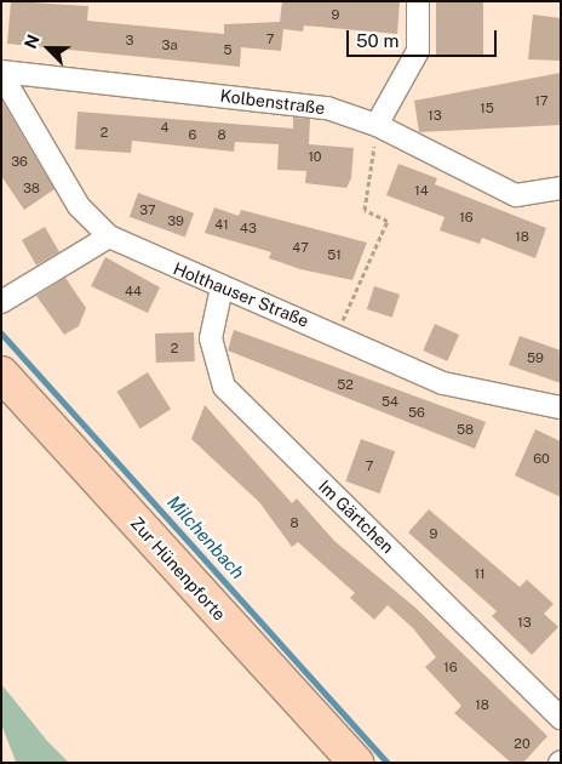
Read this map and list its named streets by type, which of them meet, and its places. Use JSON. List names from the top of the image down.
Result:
{
  "streets": {
    "main road": ["Zur Hünenpforte"],
    "street": ["Kolbenstraße", "Holthauser Straße", "Im Gärtchen"]
  },
  "crossings": [
    ["Kolbenstraße", "Holthauser Straße"],
    ["Holthauser Straße", "Im Gärtchen"]
  ],
  "water": ["Milchenbach"],
  "house_numbers": [
    "9",
    "7",
    "3",
    "3a",
    "5",
    "17",
    "15",
    "13",
    "4",
    "2",
    "6",
    "8",
    "10",
    "36",
    "38",
    "14",
    "37",
    "16",
    "39",
    "41",
    "43",
    "18",
    "47",
    "51",
    "44",
    "2",
    "59",
    "52",
    "54",
    "56",
    "58",
    "60",
    "7",
    "8",
    "9",
    "11",
    "13",
    "16",
    "18",
    "20"
  ],
  "scale_bar": "50 m",
  "north": "top left"
}
